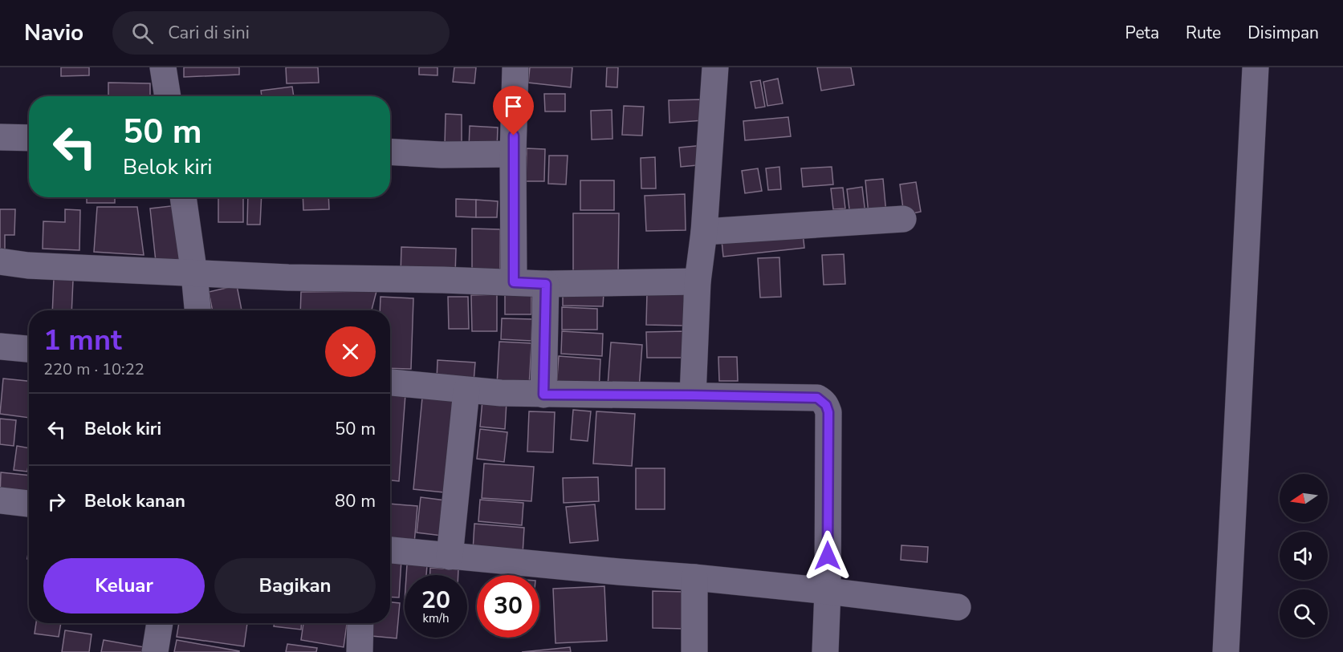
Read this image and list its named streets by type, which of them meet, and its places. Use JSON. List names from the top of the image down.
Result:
{
  "north": "left",
  "page": {
    "header": "Navio",
    "search": "Cari di sini",
    "nav": ["Peta", "Rute", "Disimpan"],
    "turn": ["50 m", "Belok kiri"],
    "heading": ["1 mnt", "220 m · 10:22"],
    "list": [
      {
        "name": "Belok kiri",
        "value": "50 m"
      },
      {
        "name": "Belok kanan",
        "value": "80 m"
      }
    ],
    "buttons": ["Keluar", "Bagikan"],
    "speed": "20 km/h",
    "limit": "30"
  }
}
